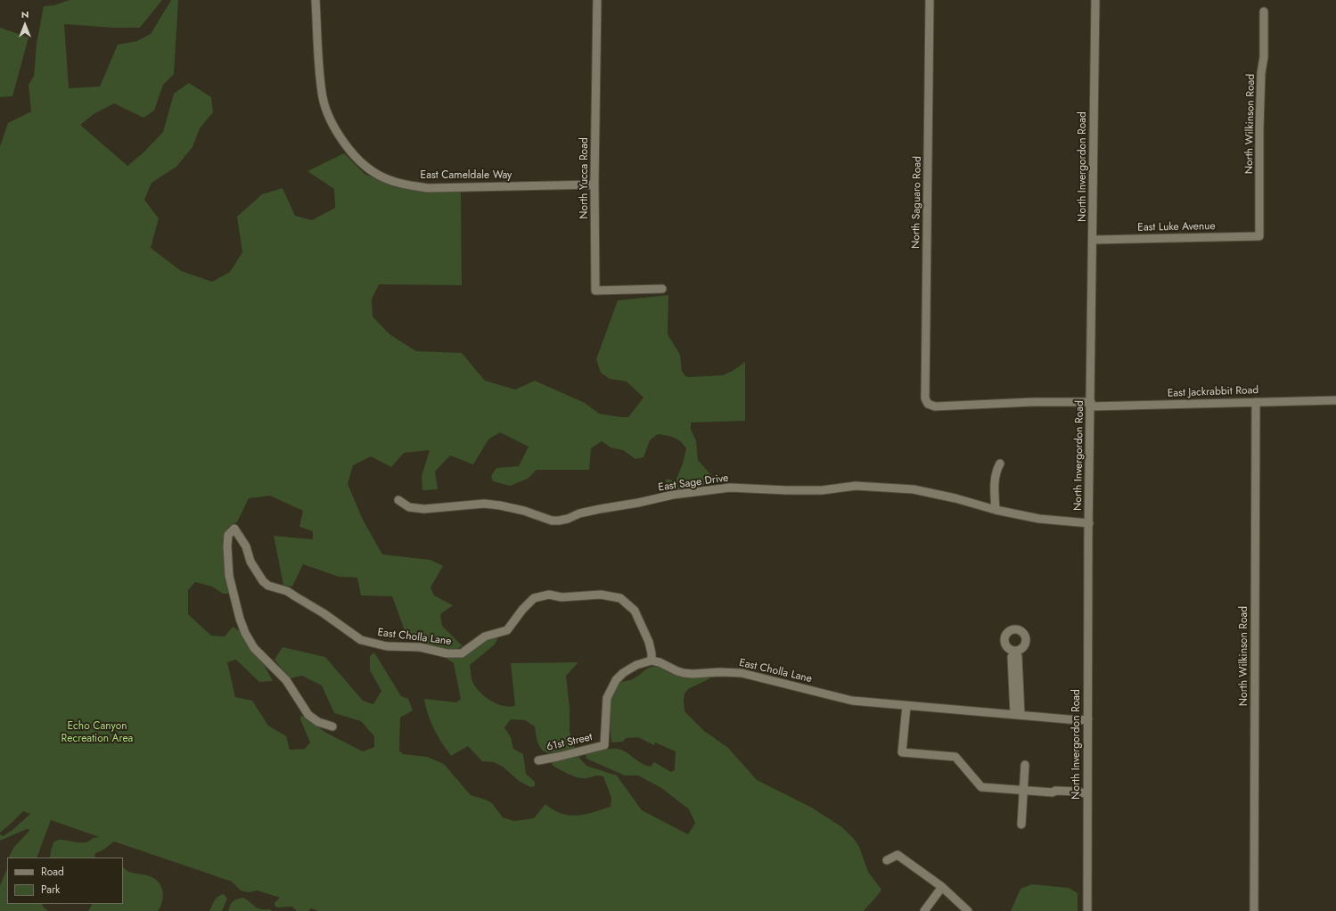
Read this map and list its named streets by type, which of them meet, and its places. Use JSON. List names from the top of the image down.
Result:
{
  "streets": {
    "street": [
      "North Wilkinson Road",
      "North Invergordon Road",
      "East Cameldale Way",
      "North Yucca Road",
      "North Saguaro Road",
      "East Luke Avenue",
      "East Jackrabbit Road",
      "East Sage Drive",
      "East Cholla Lane",
      "61st Street"
    ]
  },
  "crossings": [
    ["North Wilkinson Road", "East Luke Avenue"],
    ["North Wilkinson Road", "East Jackrabbit Road"],
    ["North Invergordon Road", "East Luke Avenue"],
    ["North Invergordon Road", "East Jackrabbit Road"],
    ["North Invergordon Road", "East Sage Drive"],
    ["North Invergordon Road", "East Cholla Lane"],
    ["East Cameldale Way", "North Yucca Road"],
    ["North Saguaro Road", "East Jackrabbit Road"],
    ["East Cholla Lane", "61st Street"]
  ],
  "parks": ["Echo Canyon Recreation Area"],
  "legend": ["Road", "Park"],
  "north": "top"
}
